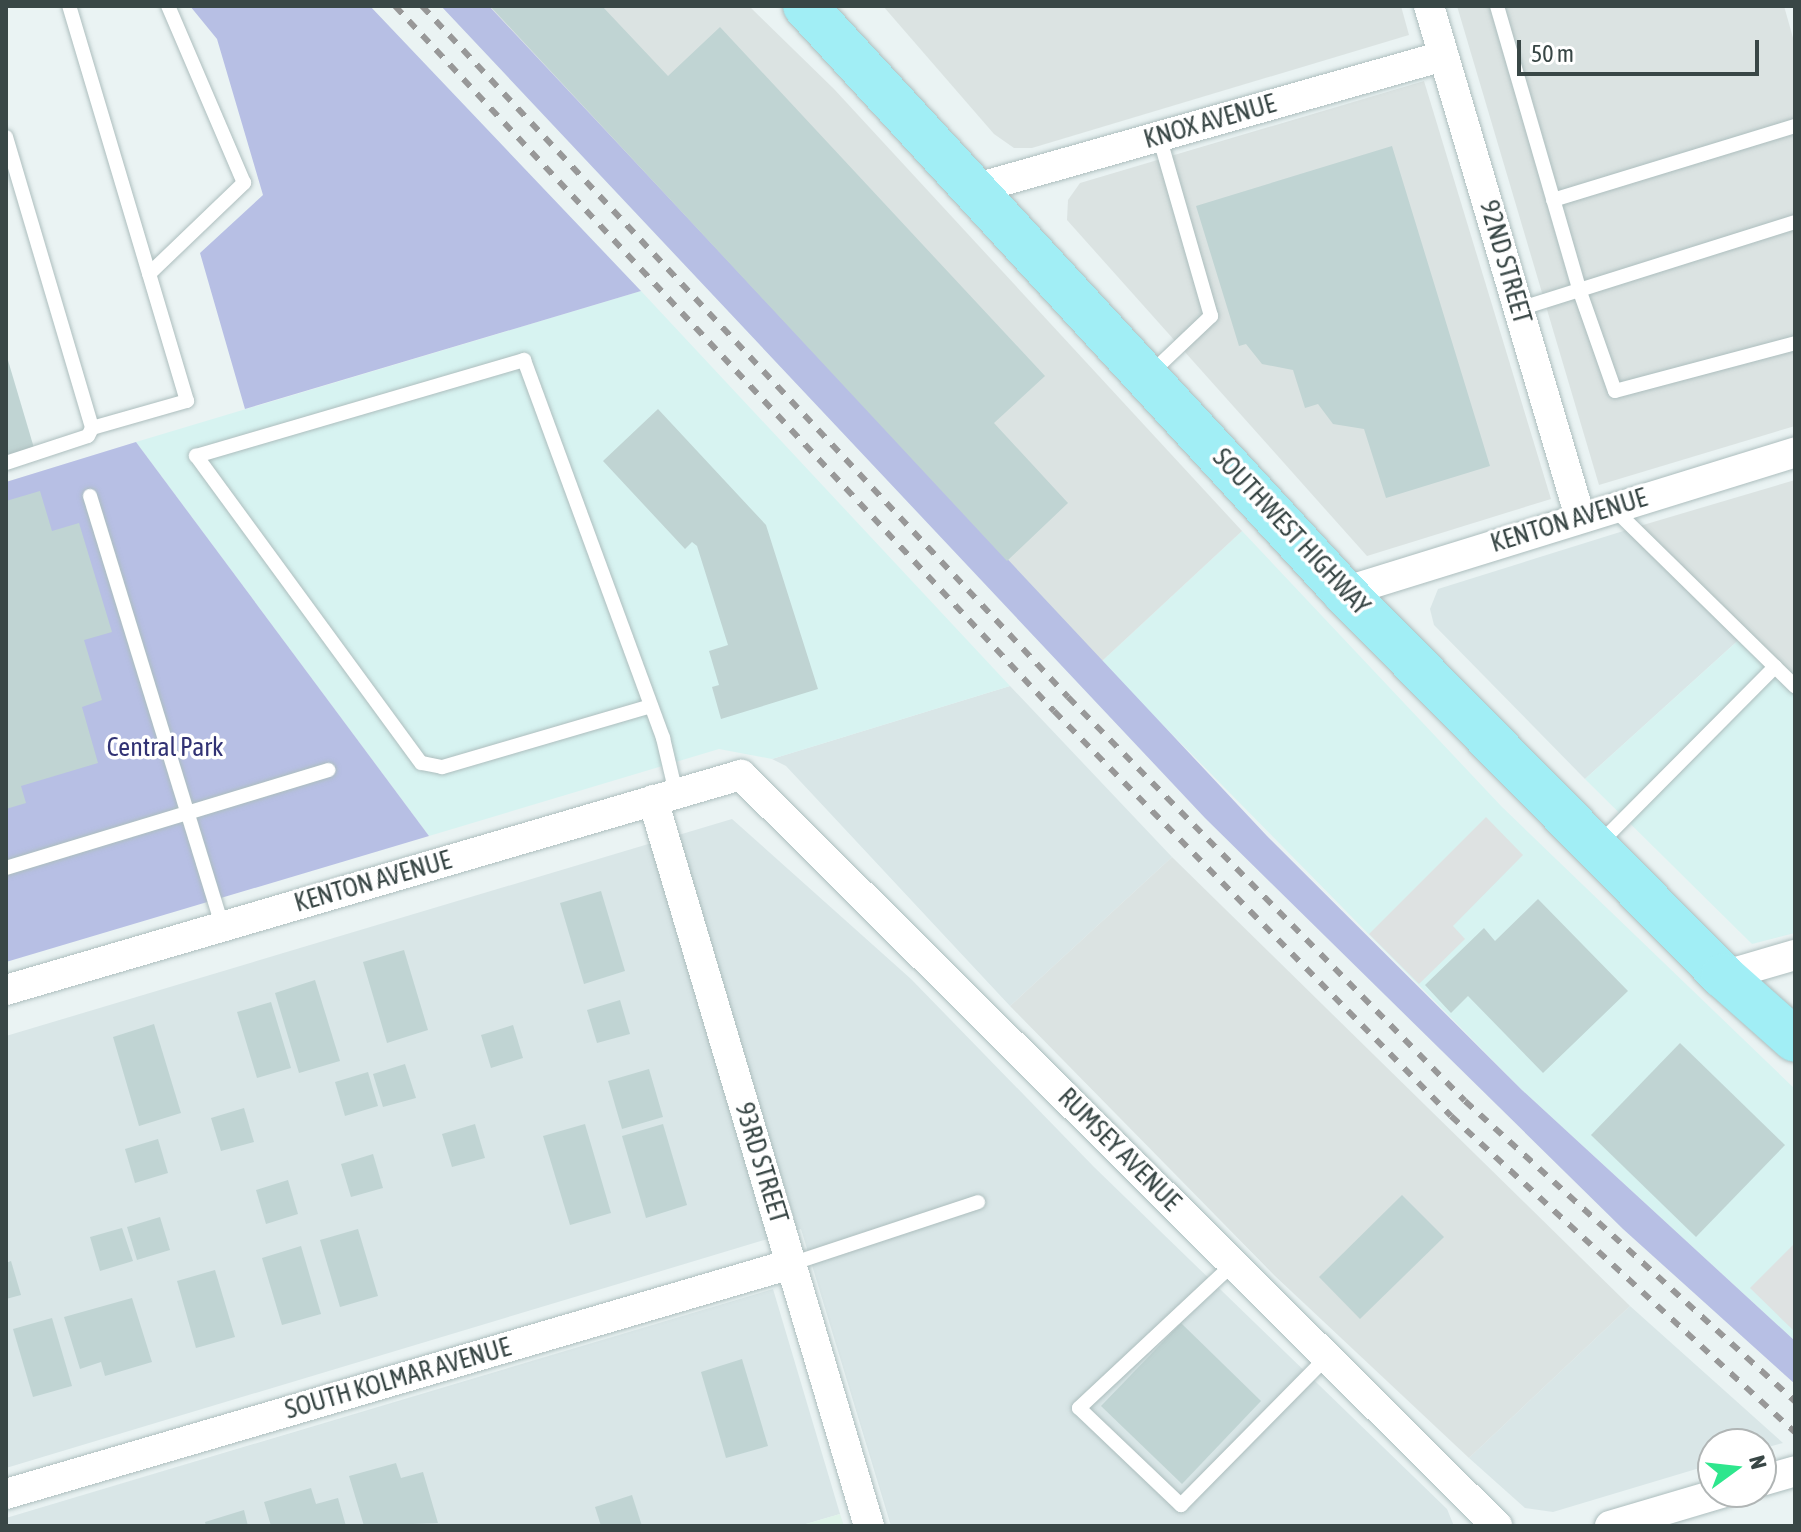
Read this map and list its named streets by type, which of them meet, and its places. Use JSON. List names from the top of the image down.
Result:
{
  "streets": {
    "main road": ["SOUTHWEST HIGHWAY"],
    "street": [
      "KNOX AVENUE",
      "92ND STREET",
      "KENTON AVENUE",
      "RUMSEY AVENUE",
      "93RD STREET",
      "SOUTH KOLMAR AVENUE"
    ]
  },
  "crossings": [
    ["KNOX AVENUE", "92ND STREET"],
    ["KNOX AVENUE", "SOUTHWEST HIGHWAY"],
    ["92ND STREET", "KENTON AVENUE"],
    ["KENTON AVENUE", "SOUTHWEST HIGHWAY"],
    ["KENTON AVENUE", "RUMSEY AVENUE"],
    ["KENTON AVENUE", "93RD STREET"],
    ["93RD STREET", "SOUTH KOLMAR AVENUE"]
  ],
  "parks": ["Central Park"],
  "scale_bar": "50 m",
  "north": "right"
}
